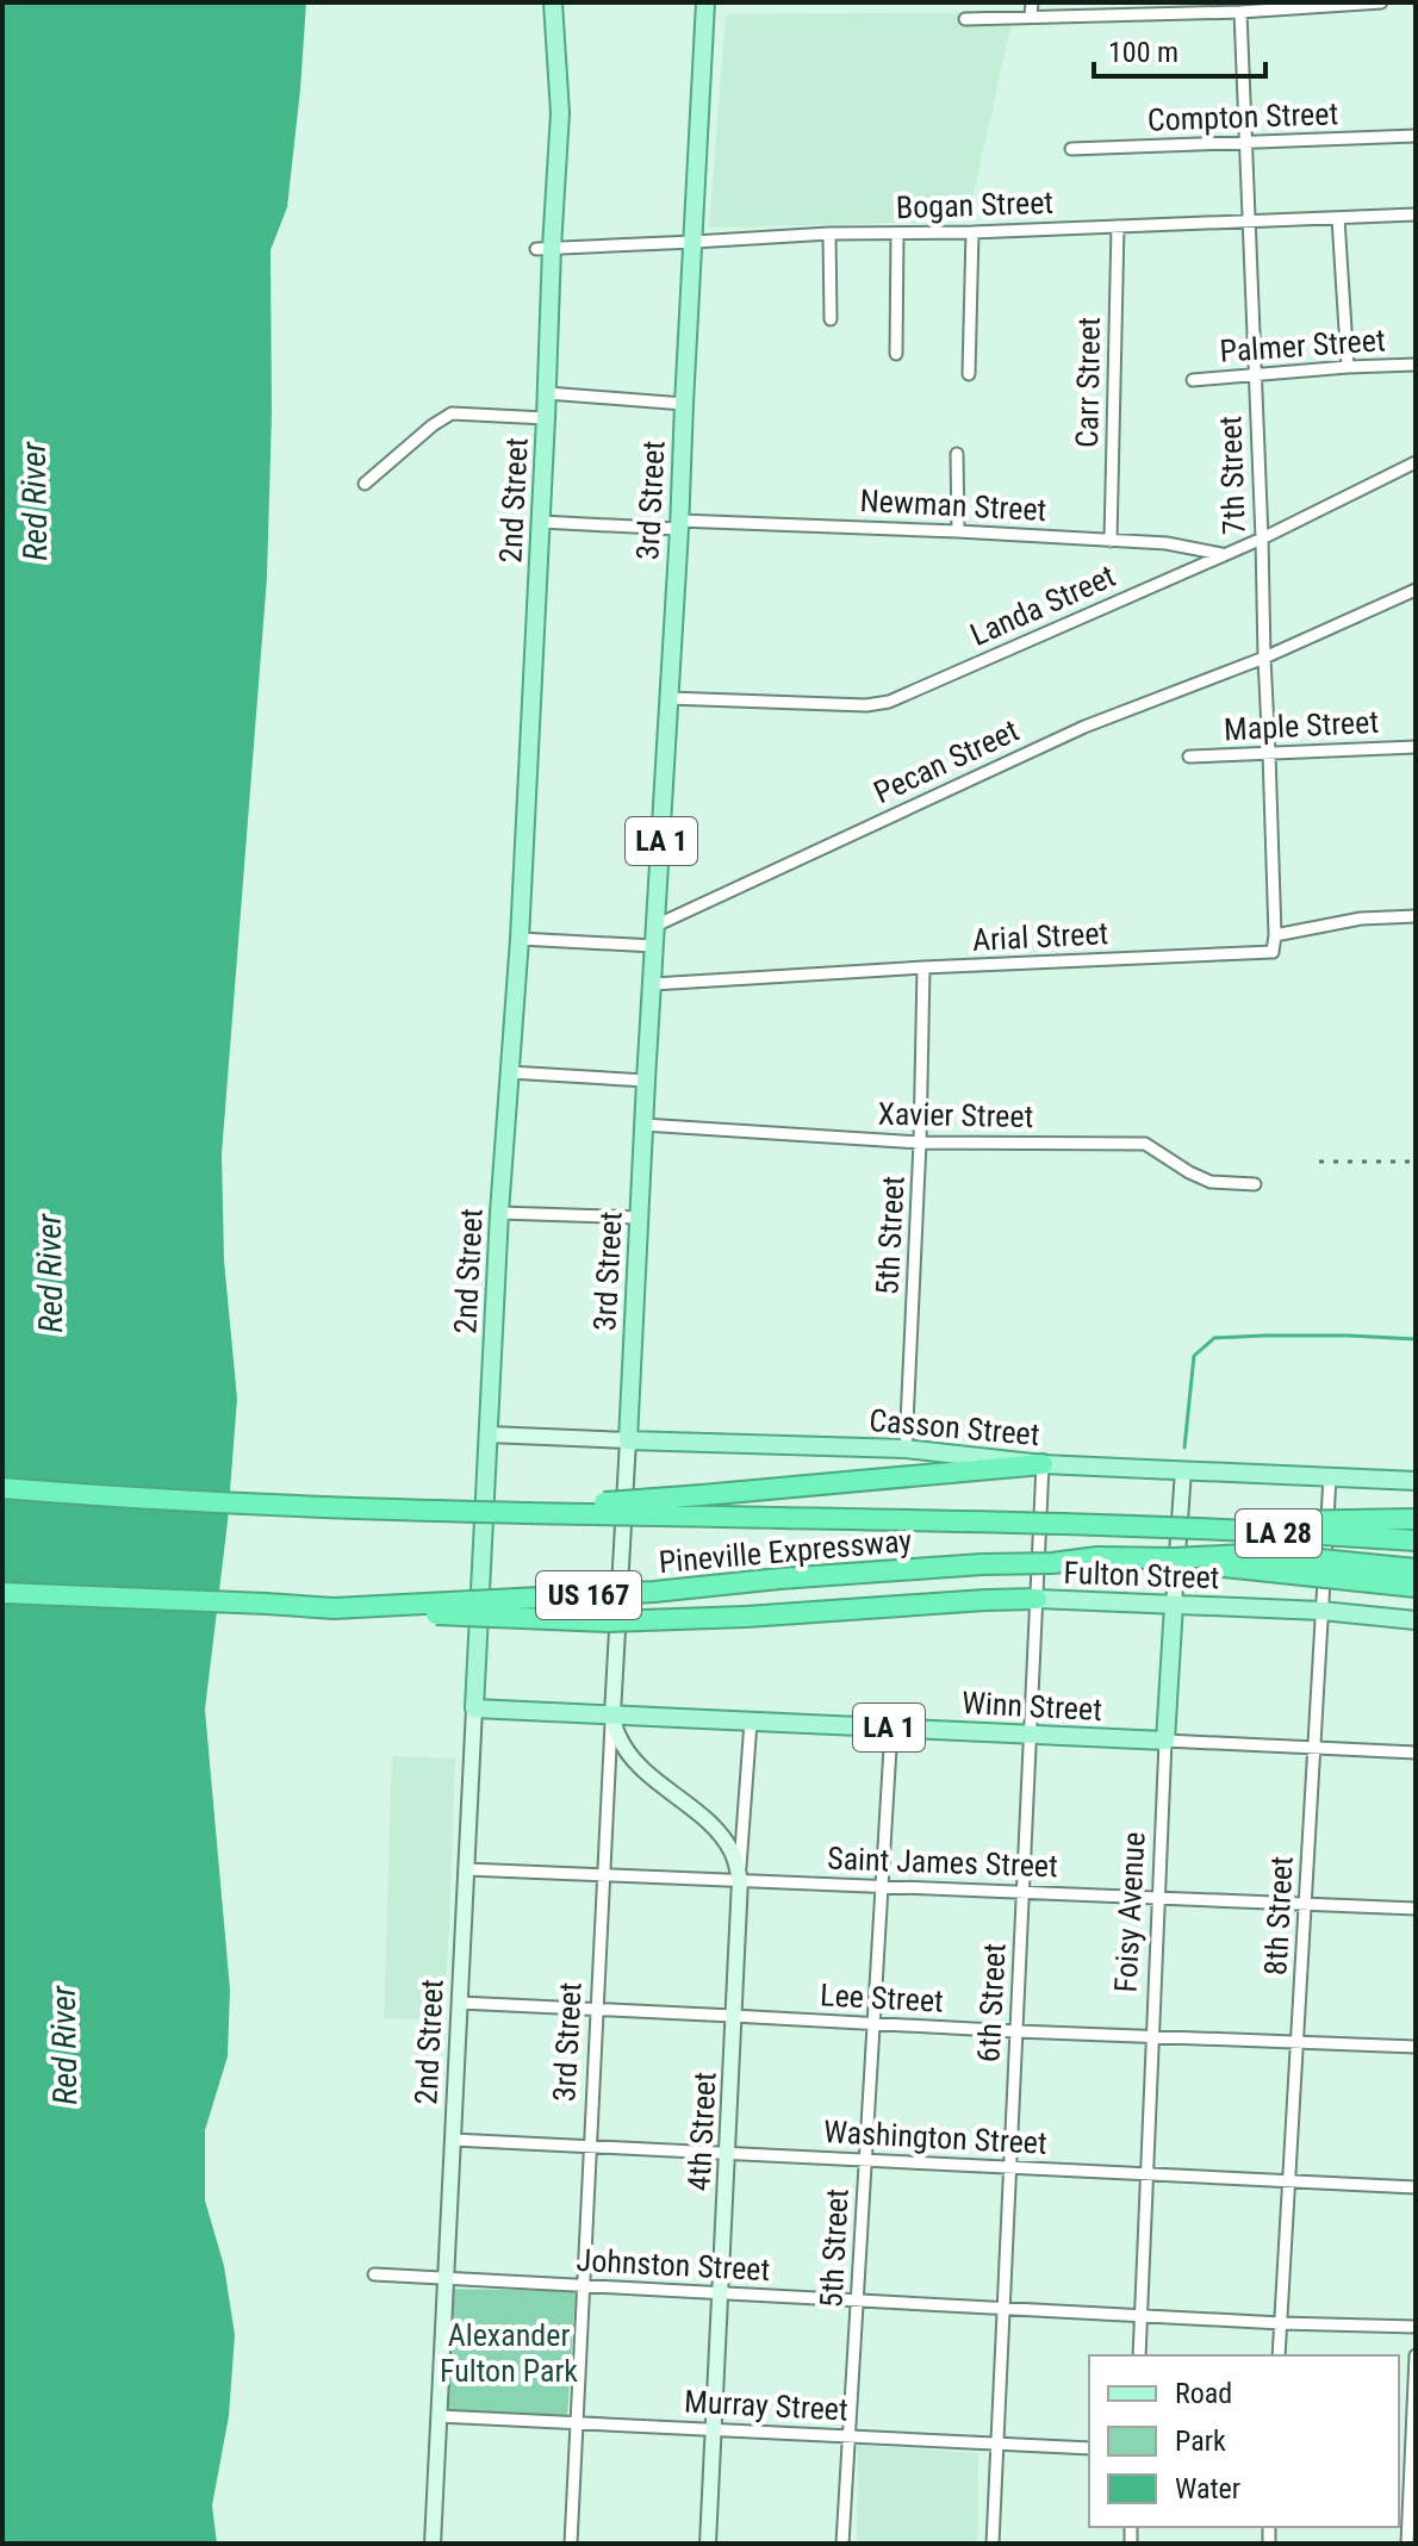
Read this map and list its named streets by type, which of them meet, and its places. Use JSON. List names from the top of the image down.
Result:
{
  "streets": {
    "highway": ["LA 28", "Pineville Expressway", "US 167"],
    "main road": [
      "2nd Street",
      "3rd Street",
      "LA 1",
      "Casson Street",
      "Fulton Street",
      "Winn Street",
      "Foisy Avenue",
      "4th Street"
    ],
    "street": [
      "Compton Street",
      "Bogan Street",
      "Palmer Street",
      "Carr Street",
      "7th Street",
      "Newman Street",
      "Landa Street",
      "Maple Street",
      "Pecan Street",
      "Arial Street",
      "Xavier Street",
      "5th Street",
      "Saint James Street",
      "8th Street",
      "Lee Street",
      "6th Street",
      "Washington Street",
      "Johnston Street",
      "Murray Street"
    ]
  },
  "crossings": [
    ["Compton Street", "7th Street"],
    ["Bogan Street", "Carr Street"],
    ["Bogan Street", "7th Street"],
    ["Bogan Street", "2nd Street"],
    ["Bogan Street", "3rd Street"],
    ["Palmer Street", "7th Street"],
    ["Carr Street", "Newman Street"],
    ["7th Street", "Landa Street"],
    ["7th Street", "Maple Street"],
    ["7th Street", "Pecan Street"],
    ["7th Street", "Arial Street"],
    ["2nd Street", "Newman Street"],
    ["2nd Street", "Casson Street"],
    ["2nd Street", "Winn Street"],
    ["2nd Street", "Saint James Street"],
    ["2nd Street", "Lee Street"],
    ["2nd Street", "Washington Street"],
    ["2nd Street", "Johnston Street"],
    ["2nd Street", "Murray Street"],
    ["3rd Street", "Newman Street"],
    ["3rd Street", "Landa Street"],
    ["3rd Street", "Pecan Street"],
    ["3rd Street", "Arial Street"],
    ["3rd Street", "Xavier Street"],
    ["3rd Street", "Casson Street"],
    ["3rd Street", "Winn Street"],
    ["3rd Street", "Saint James Street"],
    ["3rd Street", "Lee Street"],
    ["3rd Street", "Washington Street"],
    ["3rd Street", "Johnston Street"],
    ["3rd Street", "Murray Street"],
    ["Newman Street", "Landa Street"],
    ["Arial Street", "5th Street"],
    ["Xavier Street", "5th Street"],
    ["5th Street", "Casson Street"],
    ["5th Street", "Winn Street"],
    ["5th Street", "Saint James Street"],
    ["5th Street", "Lee Street"],
    ["5th Street", "Washington Street"],
    ["5th Street", "Johnston Street"],
    ["5th Street", "Murray Street"],
    ["Casson Street", "Foisy Avenue"],
    ["Casson Street", "8th Street"],
    ["Casson Street", "6th Street"],
    ["LA 28", "Pineville Expressway"],
    ["LA 28", "US 167"],
    ["Pineville Expressway", "US 167"],
    ["Fulton Street", "Foisy Avenue"],
    ["Fulton Street", "8th Street"],
    ["Fulton Street", "6th Street"],
    ["Winn Street", "Foisy Avenue"],
    ["Winn Street", "8th Street"],
    ["Winn Street", "6th Street"],
    ["Winn Street", "4th Street"],
    ["Saint James Street", "Foisy Avenue"],
    ["Saint James Street", "8th Street"],
    ["Saint James Street", "6th Street"],
    ["Saint James Street", "4th Street"],
    ["Foisy Avenue", "Lee Street"],
    ["Foisy Avenue", "Washington Street"],
    ["Foisy Avenue", "Johnston Street"],
    ["8th Street", "Lee Street"],
    ["8th Street", "Washington Street"],
    ["8th Street", "Johnston Street"],
    ["Lee Street", "6th Street"],
    ["Lee Street", "4th Street"],
    ["6th Street", "Washington Street"],
    ["6th Street", "Johnston Street"],
    ["6th Street", "Murray Street"],
    ["4th Street", "Washington Street"],
    ["4th Street", "Johnston Street"],
    ["4th Street", "Murray Street"]
  ],
  "water": ["Red River"],
  "parks": ["Alexander Fulton Park"],
  "legend": ["Road", "Park", "Water"],
  "scale_bar": "100 m"
}
